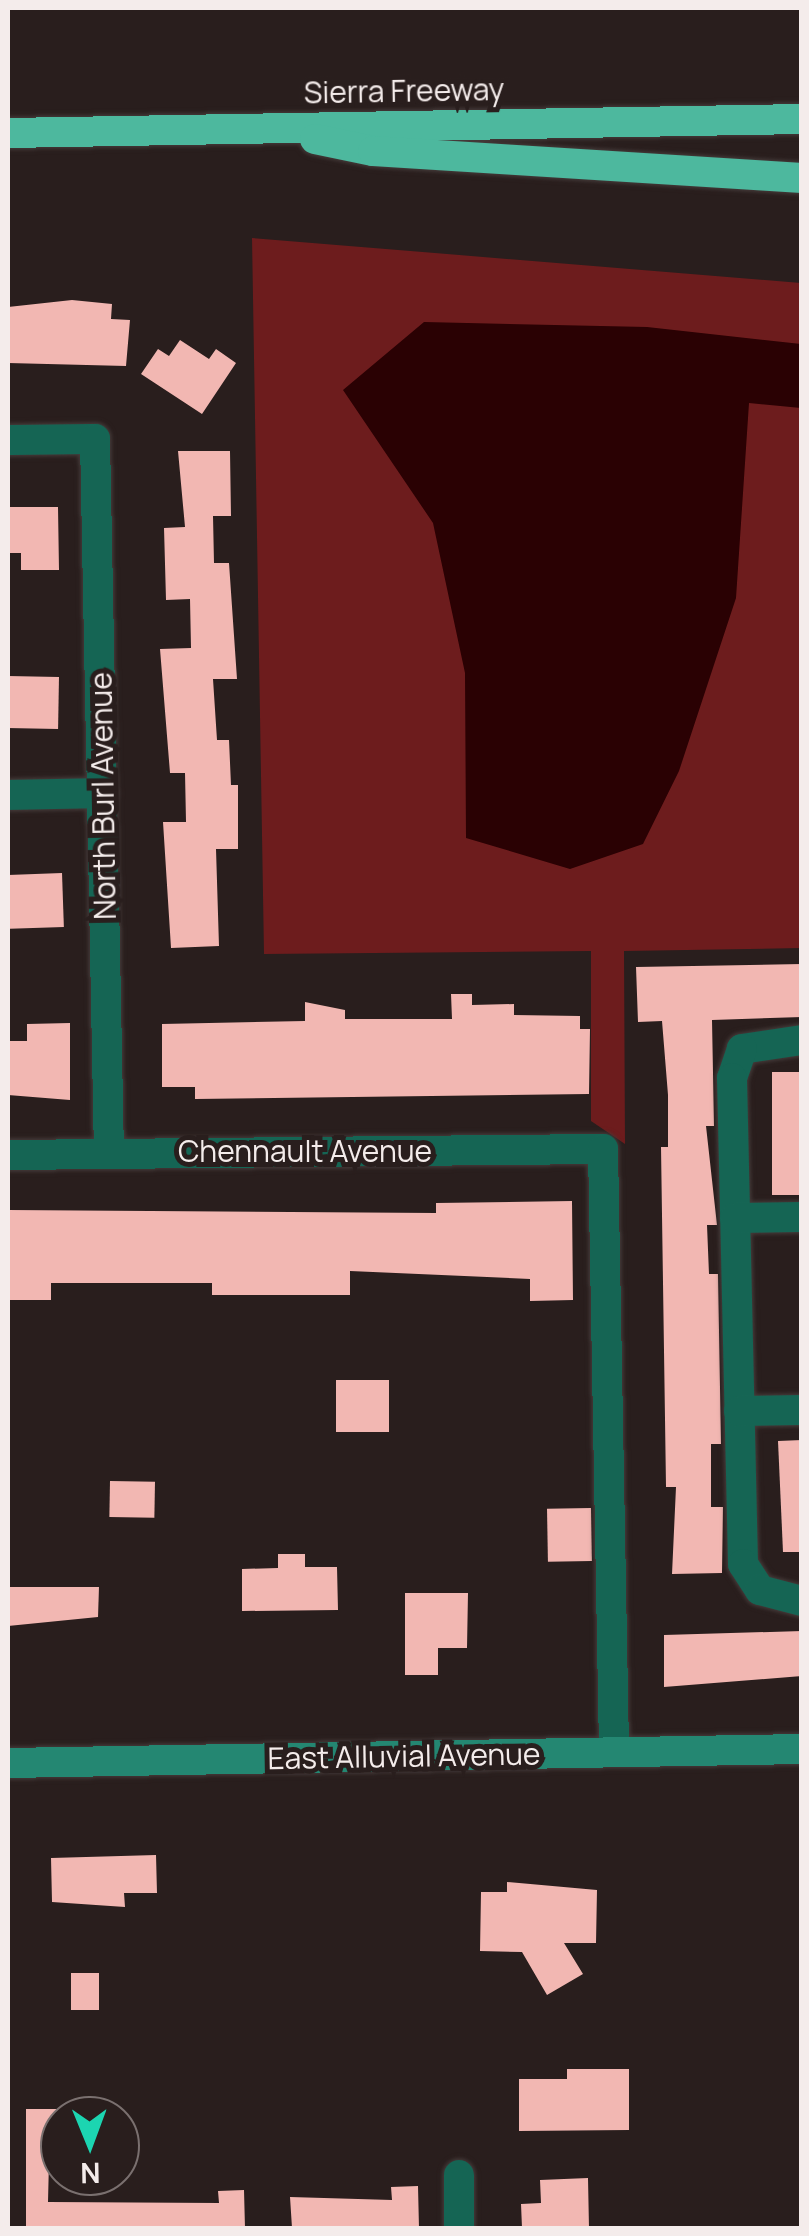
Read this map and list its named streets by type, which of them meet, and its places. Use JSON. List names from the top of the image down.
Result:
{
  "streets": {
    "highway": ["Sierra Freeway"],
    "street": ["North Burl Avenue", "Chennault Avenue", "East Alluvial Avenue"]
  },
  "crossings": [
    ["North Burl Avenue", "Chennault Avenue"],
    ["Chennault Avenue", "East Alluvial Avenue"]
  ],
  "north": "bottom"
}
